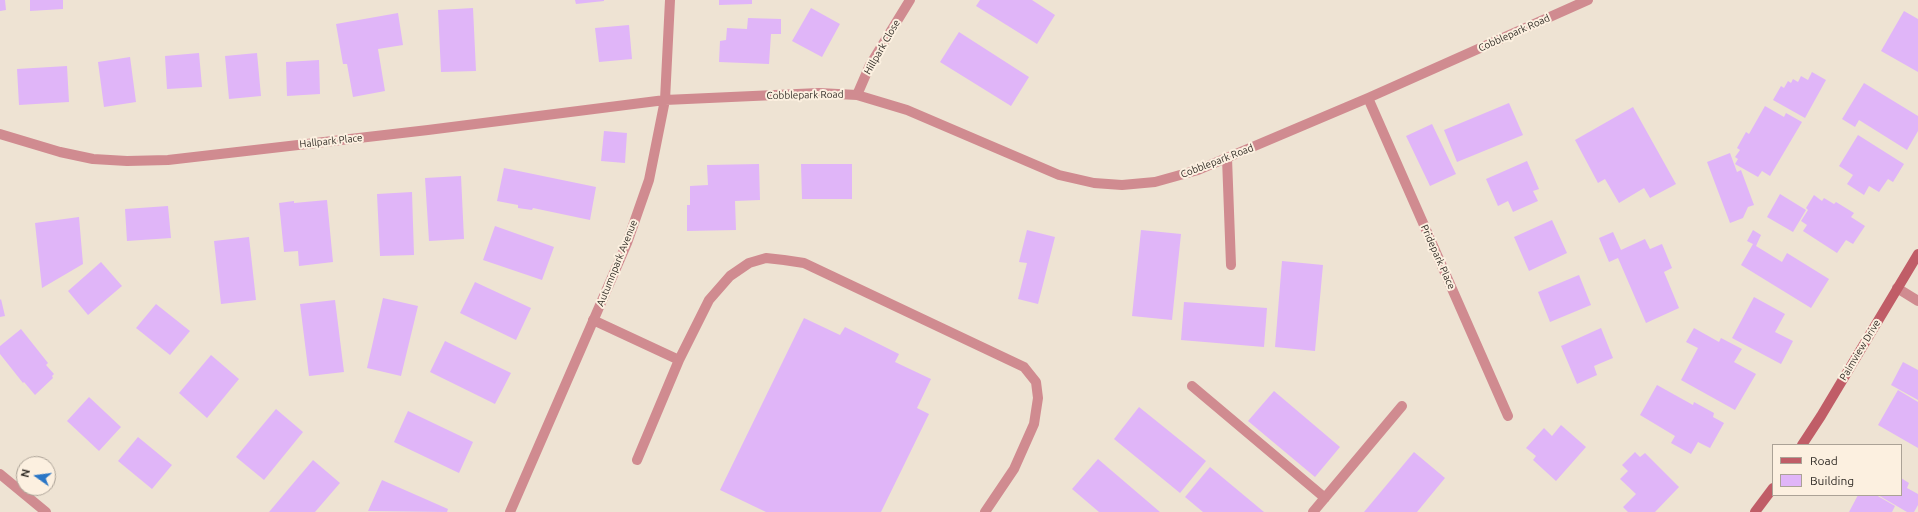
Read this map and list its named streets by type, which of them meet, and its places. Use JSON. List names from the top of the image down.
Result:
{
  "streets": {
    "street": [
      "Cobblepark Road",
      "Hillpark Close",
      "Hallpark Place",
      "Pridepark Place",
      "Autumnpark Avenue",
      "Palmview Drive"
    ]
  },
  "crossings": [
    ["Cobblepark Road", "Hillpark Close"],
    ["Cobblepark Road", "Hallpark Place"],
    ["Cobblepark Road", "Pridepark Place"],
    ["Cobblepark Road", "Autumnpark Avenue"],
    ["Hallpark Place", "Autumnpark Avenue"]
  ],
  "legend": ["Road", "Building"],
  "north": "left"
}
